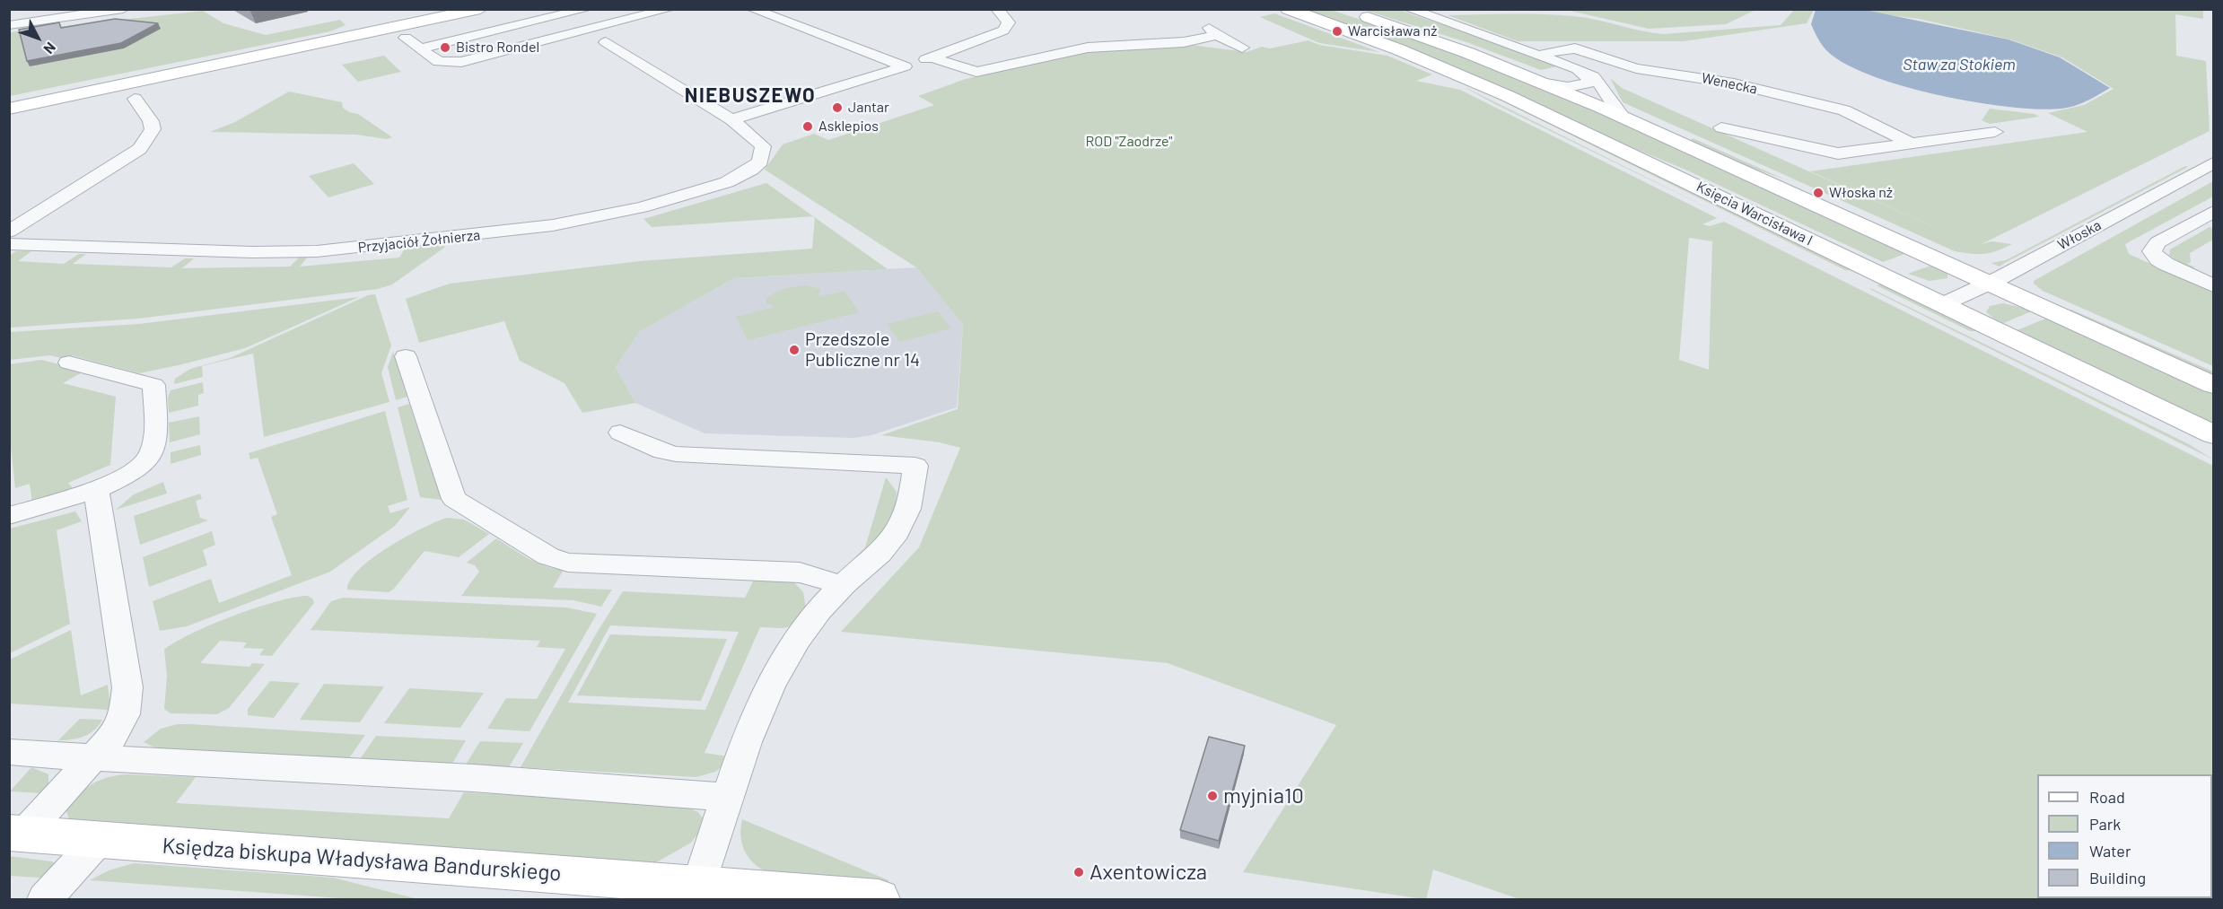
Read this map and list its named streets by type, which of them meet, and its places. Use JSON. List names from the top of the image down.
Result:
{
  "streets": {
    "street": [
      "Wenecka",
      "Księcia Warcisława I",
      "Włoska",
      "Przyjaciół Żołnierza",
      "Księdza biskupa Władysława Bandurskiego"
    ]
  },
  "crossings": [
    ["Księcia Warcisława I", "Włoska"]
  ],
  "districts": ["NIEBUSZEWO"],
  "water": ["Staw za Stokiem"],
  "parks": ["ROD \"Zaodrze\""],
  "places": [
    "Warcisława nż",
    "Bistro Rondel",
    "Jantar",
    "Asklepios",
    "Włoska nż",
    "Przedszole Publiczne nr 14",
    "myjnia10",
    "Axentowicza"
  ],
  "legend": [
    "Road",
    "Park",
    "Water",
    "Building"
  ],
  "north": "bottom right"
}
